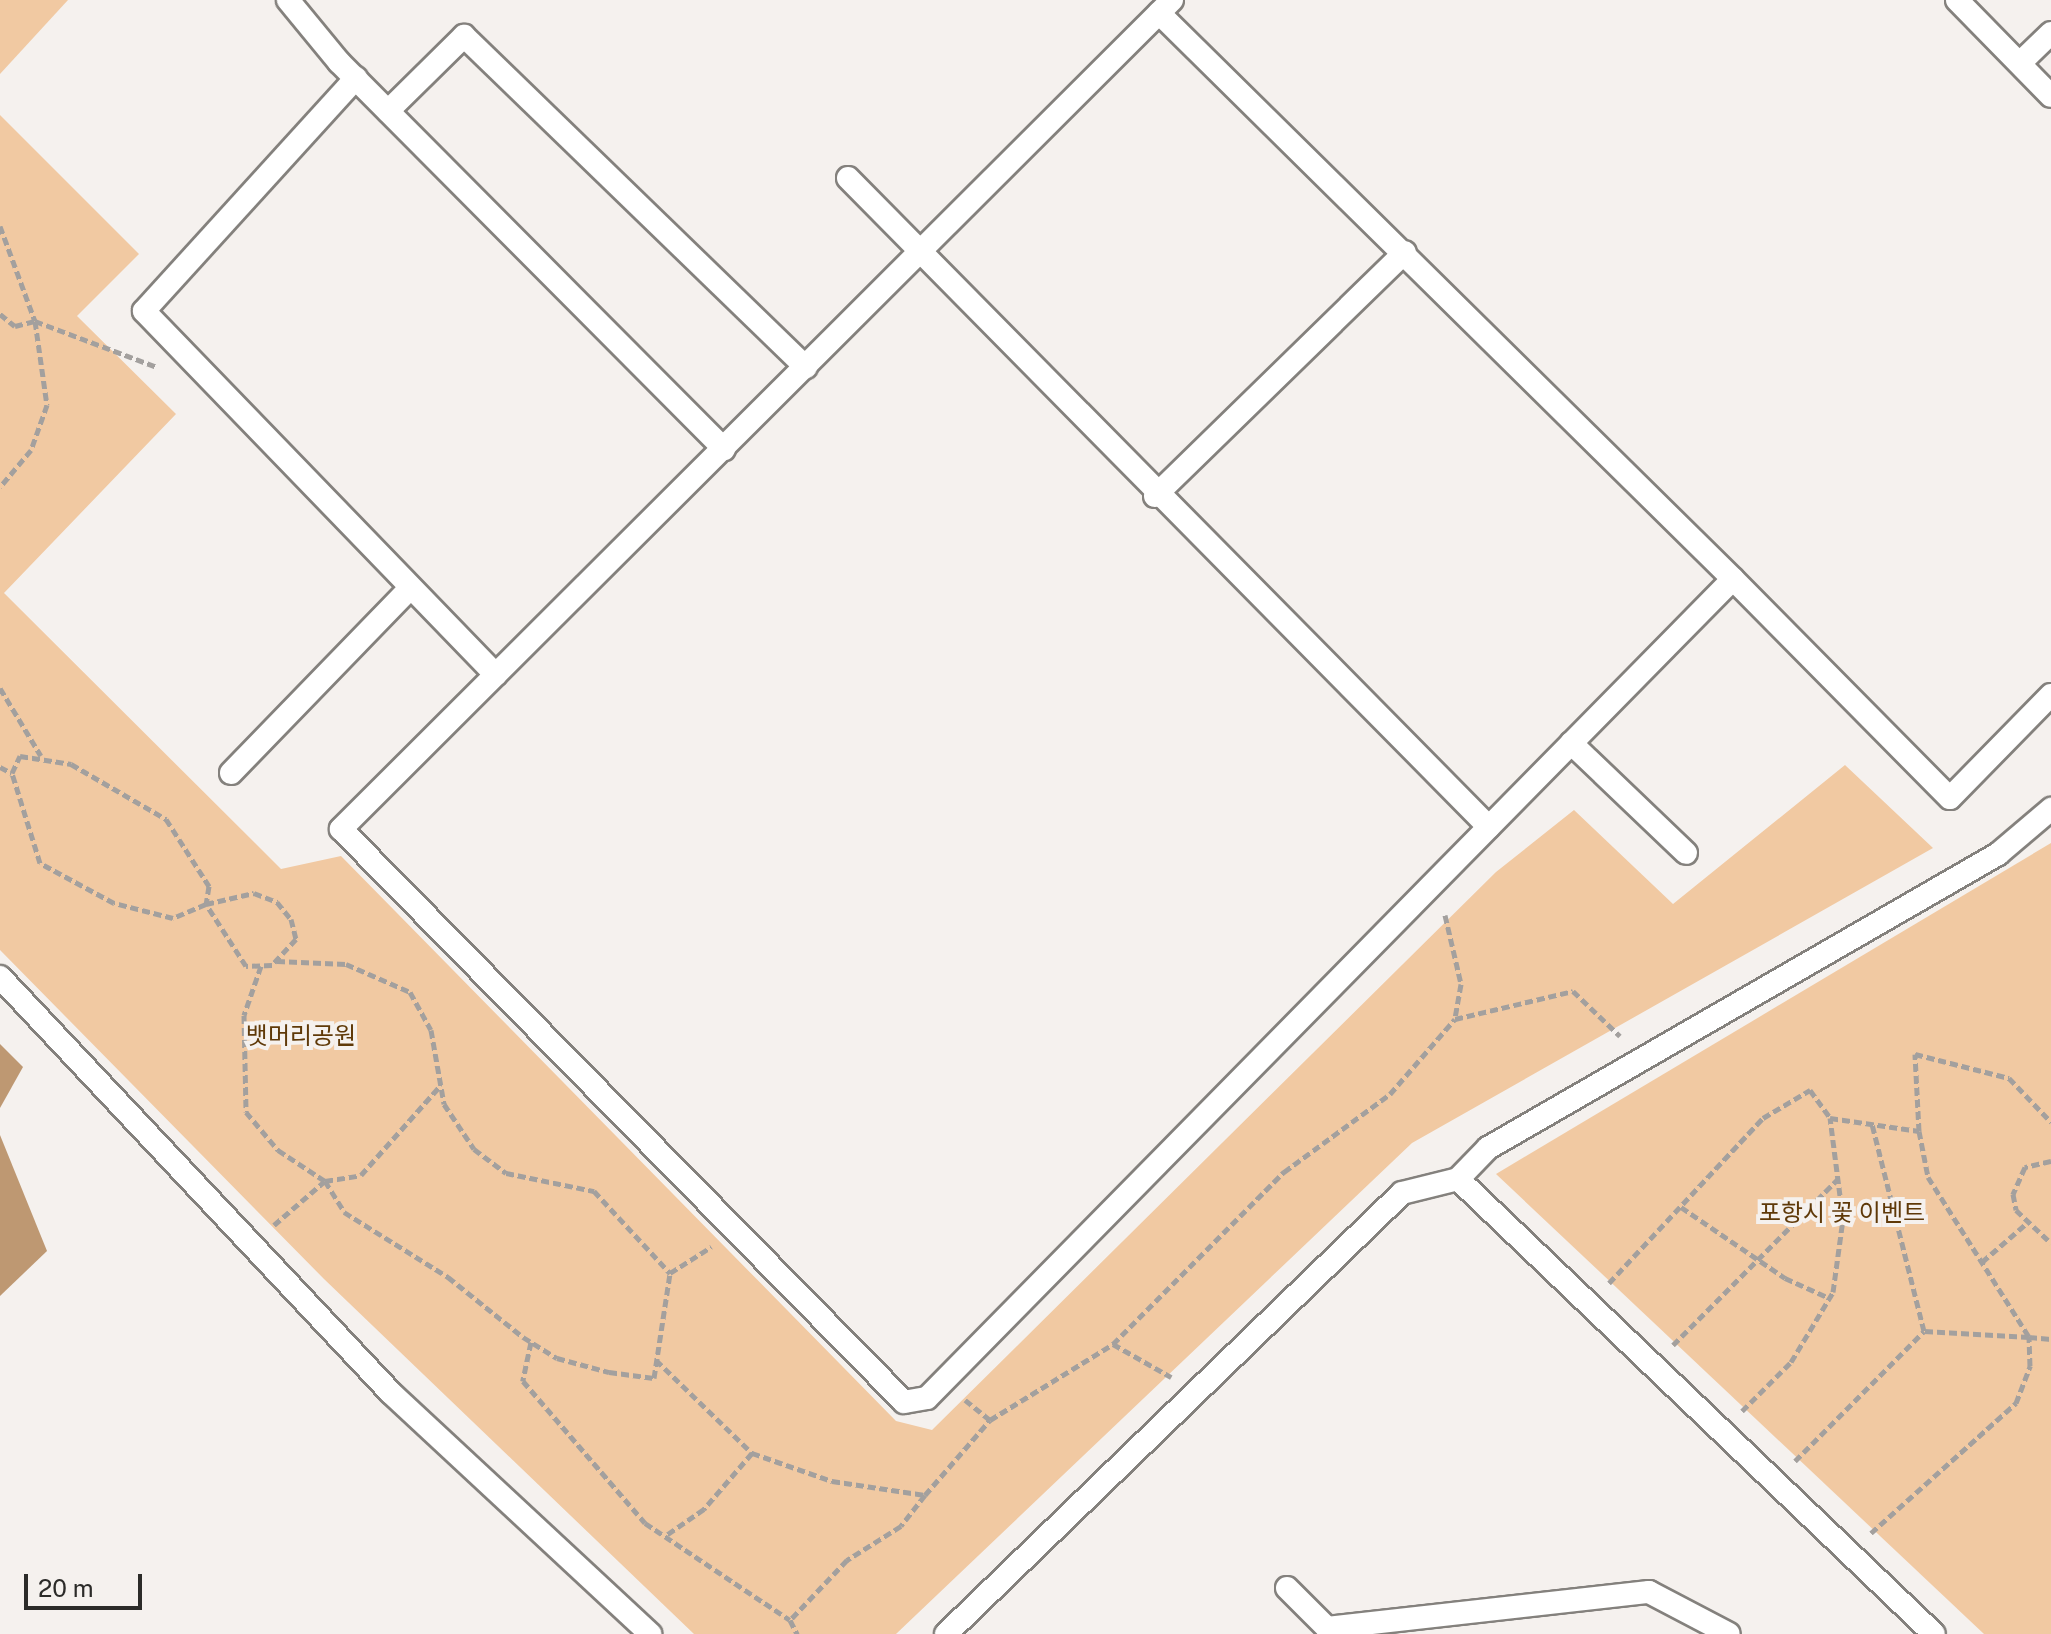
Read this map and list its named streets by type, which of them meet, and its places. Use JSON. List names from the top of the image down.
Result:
{
  "parks": ["뱃머리공원", "포항시 꽃 이벤트"],
  "scale_bar": "20 m"
}
